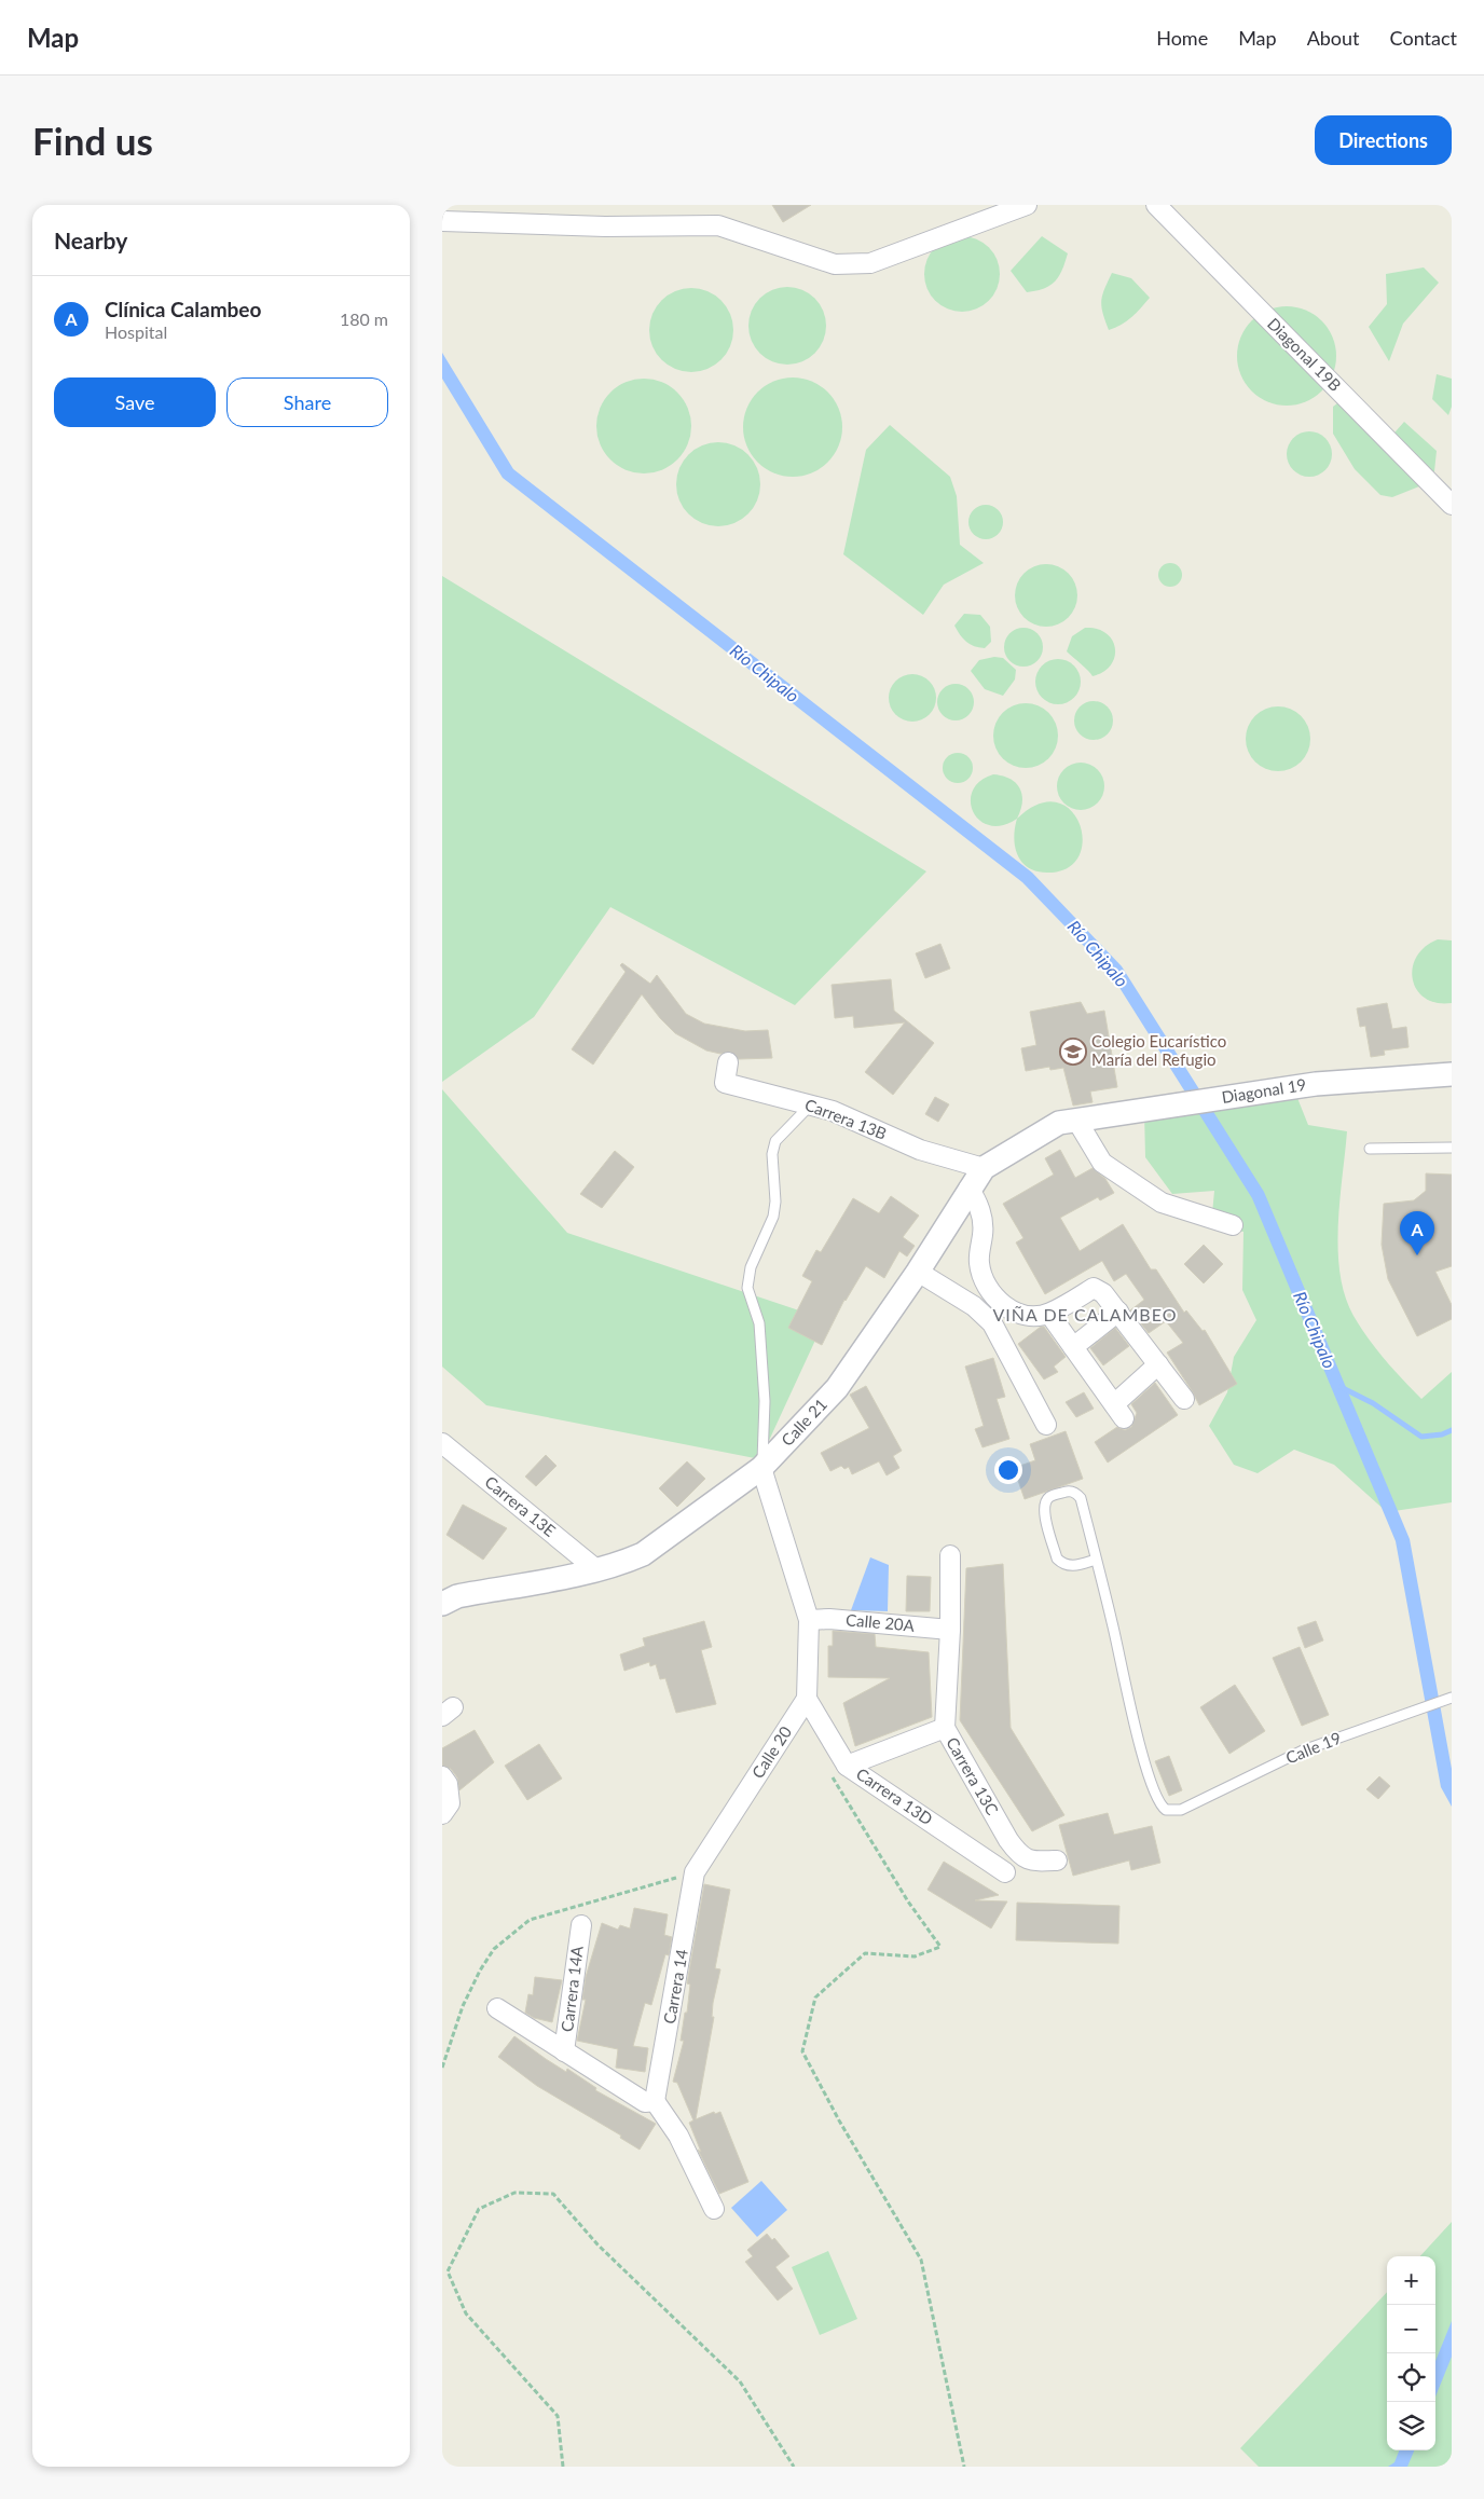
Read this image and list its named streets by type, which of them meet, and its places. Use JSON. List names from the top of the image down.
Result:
{
  "streets": {
    "street": [
      "Diagonal 19B",
      "Diagonal 19",
      "Carrera 13B",
      "Calle 21",
      "Carrera 13E",
      "Calle 20A",
      "Calle 20",
      "Carrera 13C",
      "Carrera 13D",
      "Carrera 14",
      "Carrera 14A"
    ],
    "lane": ["Calle 19"]
  },
  "crossings": [
    ["Diagonal 19", "Calle 21"],
    ["Carrera 13B", "Calle 21"],
    ["Calle 21", "Carrera 13E"],
    ["Calle 20A", "Carrera 13C"],
    ["Calle 20", "Carrera 13D"],
    ["Calle 20", "Carrera 14"]
  ],
  "districts": ["VIÑA DE CALAMBEO"],
  "water": ["Río Chipalo"],
  "places": {
    "school or university": ["Colegio Eucarístico María del Refugio"]
  },
  "page": {
    "header": "Map",
    "nav": [
      "Home",
      "Map",
      "About",
      "Contact"
    ],
    "buttons": [
      "Directions",
      ["Save", "Share"]
    ],
    "title": "Find us",
    "heading": "Nearby",
    "list": [
      {
        "mark": "A",
        "name": "Clínica Calambeo",
        "note": "Hospital",
        "value": "180 m"
      }
    ],
    "pins": "A",
    "map_buttons": ["+", "−"]
  }
}
